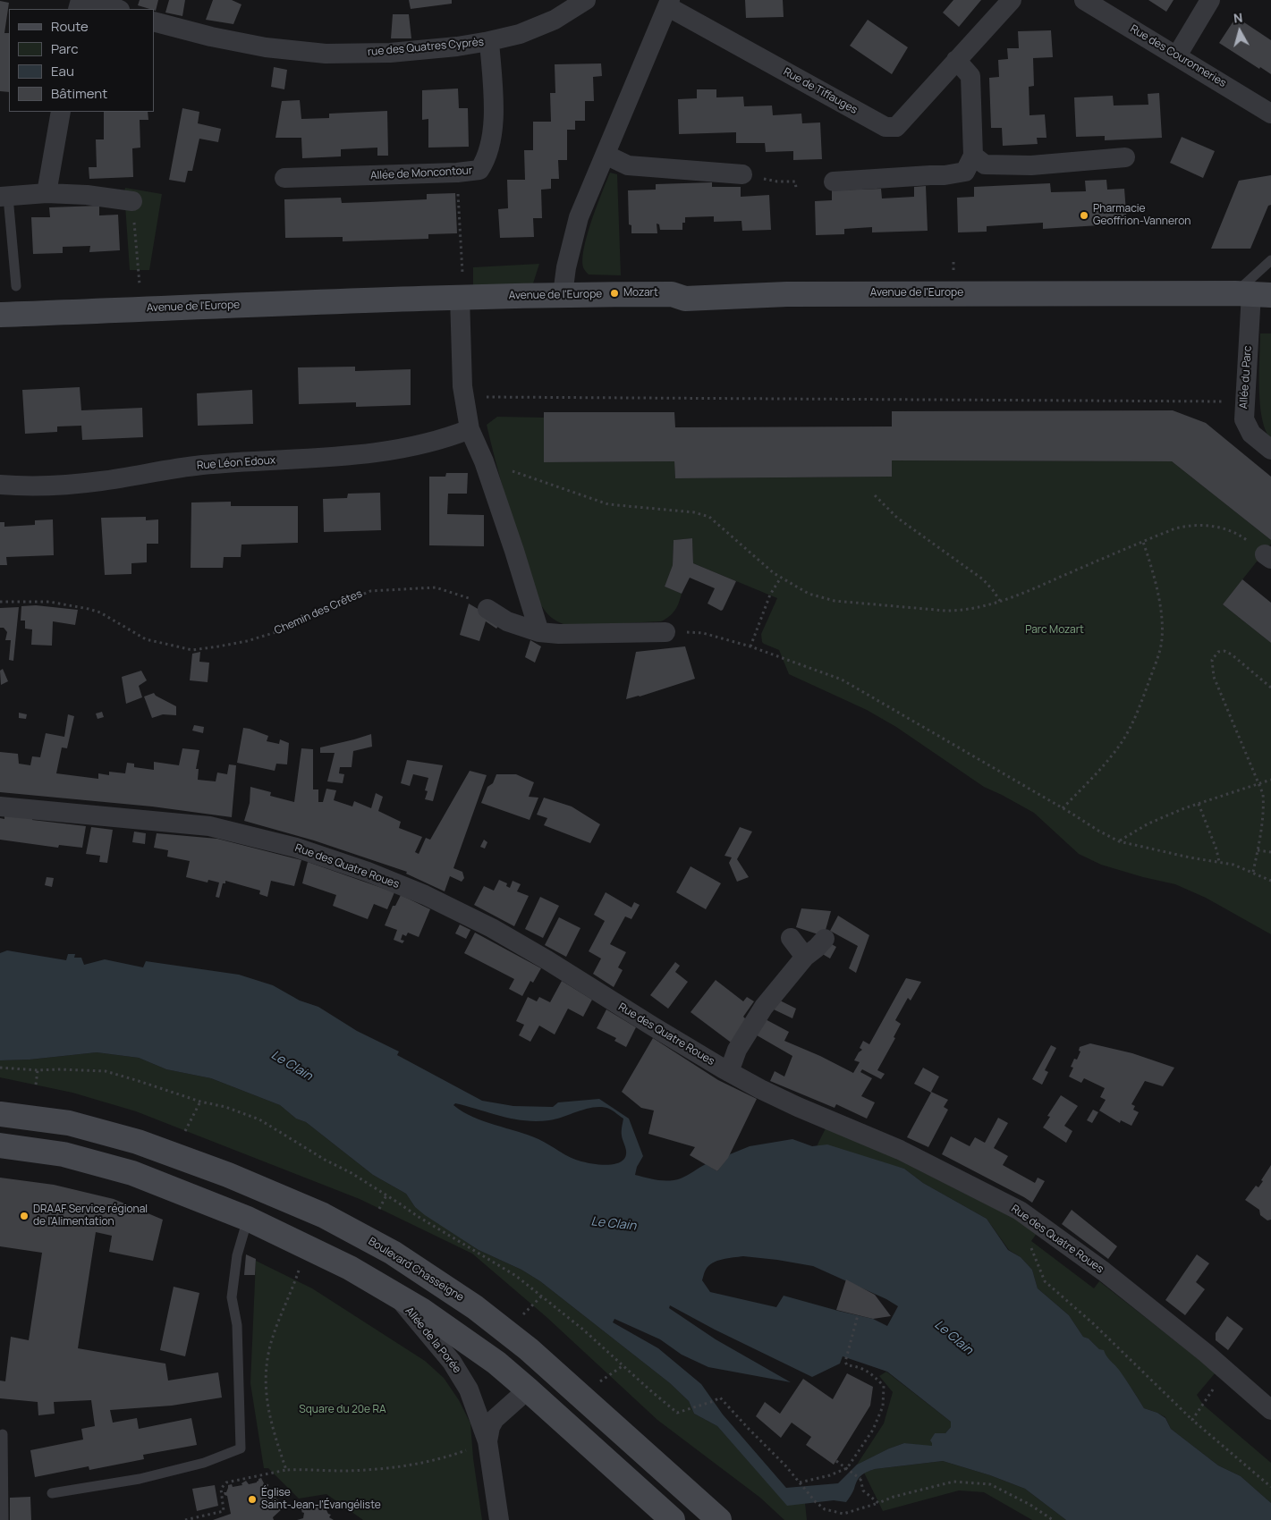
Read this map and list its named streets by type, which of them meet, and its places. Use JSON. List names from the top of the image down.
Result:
{
  "streets": {
    "main road": ["Avenue de l'Europe", "Boulevard Chasseigne"],
    "street": [
      "rue des Quatres Cyprès",
      "Rue des Couronneries",
      "Rue de Tiffauges",
      "Allée de Moncontour",
      "Allée du Parc",
      "Rue Léon Edoux",
      "Rue des Quatre Roues",
      "Allée de la Porée"
    ],
    "path": ["Chemin des Crêtes"]
  },
  "crossings": [
    ["rue des Quatres Cyprès", "Allée de Moncontour"],
    ["Rue de Tiffauges", "Avenue de l'Europe"],
    ["Avenue de l'Europe", "Allée du Parc"]
  ],
  "water": ["Le Clain"],
  "parks": ["Parc Mozart", "Square du 20e RA"],
  "places": [
    "Pharmacie Geoffrion-Vanneron",
    "Mozart",
    "DRAAF Service régional de l'Alimentation",
    "Église Saint-Jean-l'Évangéliste"
  ],
  "legend": [
    "Route",
    "Parc",
    "Eau",
    "Bâtiment"
  ],
  "north": "top"
}
